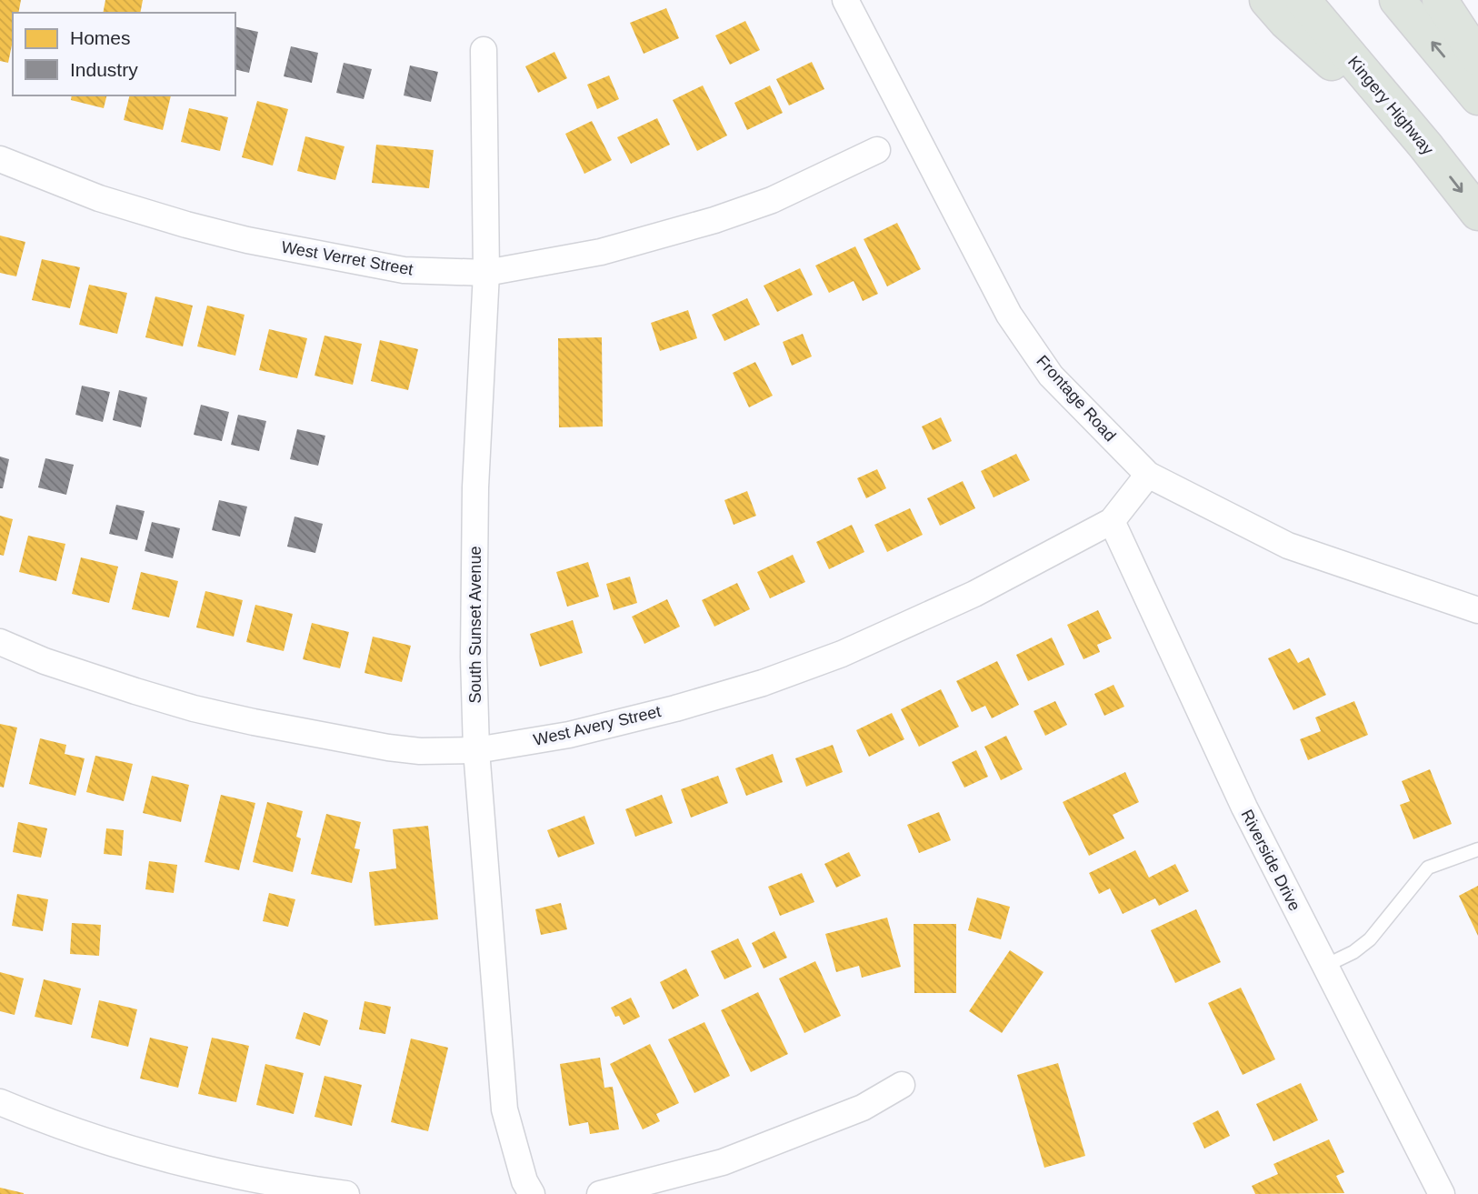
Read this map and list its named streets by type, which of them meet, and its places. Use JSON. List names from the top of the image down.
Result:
{
  "streets": {
    "highway": ["Kingery Highway"],
    "street": [
      "West Verret Street",
      "Frontage Road",
      "South Sunset Avenue",
      "West Avery Street",
      "Riverside Drive"
    ]
  },
  "crossings": [
    ["West Verret Street", "South Sunset Avenue"],
    ["Frontage Road", "West Avery Street"],
    ["South Sunset Avenue", "West Avery Street"],
    ["West Avery Street", "Riverside Drive"]
  ],
  "legend": ["Homes", "Industry"]
}
